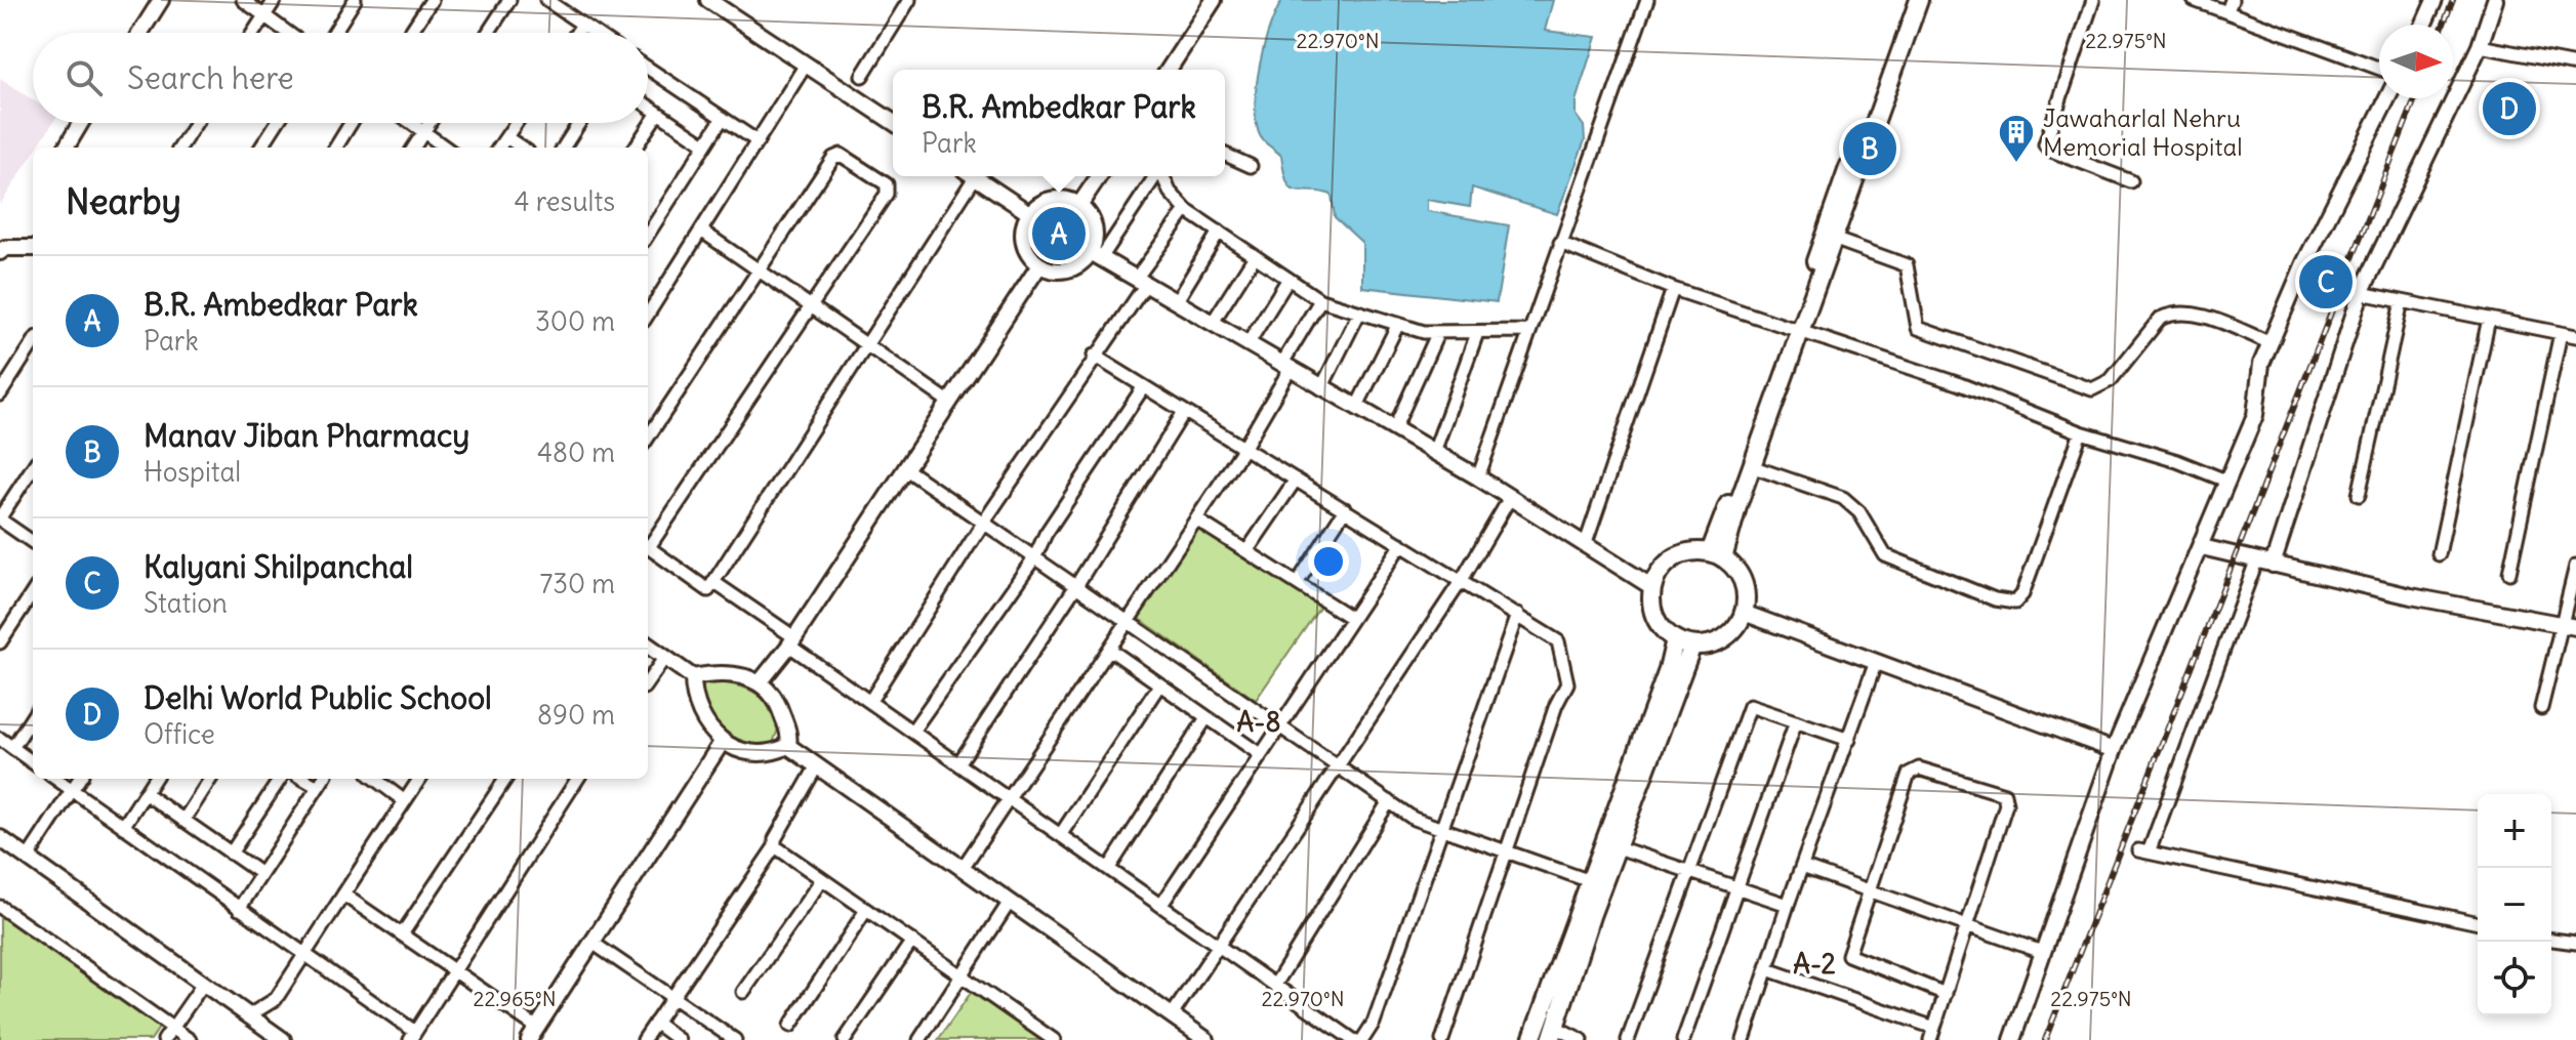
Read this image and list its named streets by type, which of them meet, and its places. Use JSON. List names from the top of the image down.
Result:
{
  "districts": ["A-8", "A-2"],
  "places": {
    "building": ["Jawaharlal Nehru Memorial Hospital"]
  },
  "north": "right",
  "page": {
    "search": "Search here",
    "popup": ["B.R. Ambedkar Park", "Park"],
    "pins": [
      "D",
      "B",
      "A",
      "C"
    ],
    "heading": ["Nearby", "4 results"],
    "list": [
      {
        "mark": "A",
        "name": "B.R. Ambedkar Park",
        "note": "Park",
        "value": "300 m"
      },
      {
        "mark": "B",
        "name": "Manav Jiban Pharmacy",
        "note": "Hospital",
        "value": "480 m"
      },
      {
        "mark": "C",
        "name": "Kalyani Shilpanchal",
        "note": "Station",
        "value": "730 m"
      },
      {
        "mark": "D",
        "name": "Delhi World Public School",
        "note": "Office",
        "value": "890 m"
      }
    ],
    "map_buttons": ["+", "−"]
  },
  "coordinates": ["22.970°N", "22.975°N", "22.965°N"]
}
